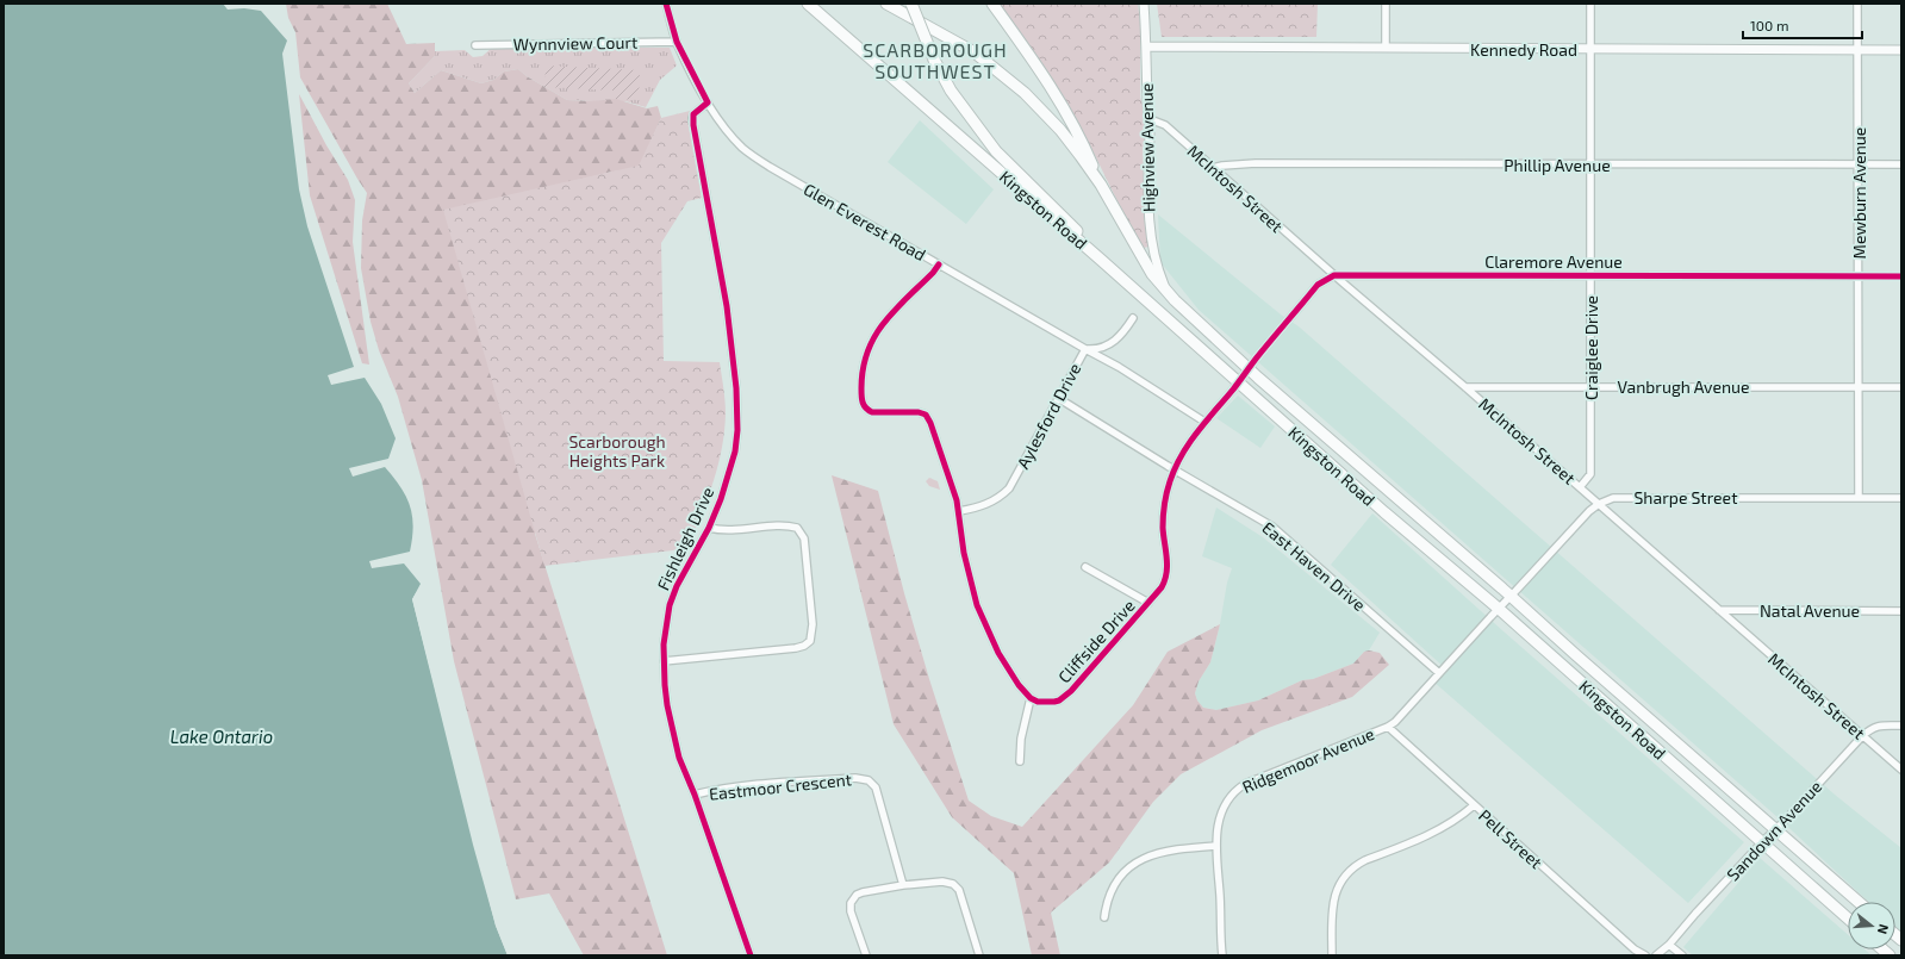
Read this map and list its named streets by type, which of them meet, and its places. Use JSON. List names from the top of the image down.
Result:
{
  "streets": {
    "main road": ["Kingston Road"],
    "street": [
      "Wynnview Court",
      "Kennedy Road",
      "Highview Avenue",
      "Phillip Avenue",
      "McIntosh Street",
      "Mewburn Avenue",
      "Glen Everest Road",
      "Claremore Avenue",
      "Craiglee Drive",
      "Vanbrugh Avenue",
      "Aylesford Drive",
      "Sharpe Street",
      "Fishleigh Drive",
      "East Haven Drive",
      "Natal Avenue",
      "Cliffside Drive",
      "Ridgemoor Avenue",
      "Eastmoor Crescent",
      "Sandown Avenue",
      "Pell Street"
    ]
  },
  "crossings": [
    ["Wynnview Court", "Glen Everest Road"],
    ["Kennedy Road", "Highview Avenue"],
    ["Kennedy Road", "Mewburn Avenue"],
    ["Kennedy Road", "Craiglee Drive"],
    ["Highview Avenue", "McIntosh Street"],
    ["Highview Avenue", "Kingston Road"],
    ["Phillip Avenue", "McIntosh Street"],
    ["Phillip Avenue", "Mewburn Avenue"],
    ["Phillip Avenue", "Craiglee Drive"],
    ["McIntosh Street", "Claremore Avenue"],
    ["McIntosh Street", "Craiglee Drive"],
    ["McIntosh Street", "Vanbrugh Avenue"],
    ["McIntosh Street", "Sharpe Street"],
    ["McIntosh Street", "Natal Avenue"],
    ["McIntosh Street", "Sandown Avenue"],
    ["Mewburn Avenue", "Claremore Avenue"],
    ["Mewburn Avenue", "Vanbrugh Avenue"],
    ["Mewburn Avenue", "Sharpe Street"],
    ["Kingston Road", "Sharpe Street"],
    ["Kingston Road", "Cliffside Drive"],
    ["Kingston Road", "Ridgemoor Avenue"],
    ["Kingston Road", "Sandown Avenue"],
    ["Glen Everest Road", "Aylesford Drive"],
    ["Glen Everest Road", "Fishleigh Drive"],
    ["Glen Everest Road", "Cliffside Drive"],
    ["Claremore Avenue", "Craiglee Drive"],
    ["Craiglee Drive", "Vanbrugh Avenue"],
    ["Aylesford Drive", "East Haven Drive"],
    ["Sharpe Street", "Ridgemoor Avenue"],
    ["Fishleigh Drive", "Eastmoor Crescent"],
    ["East Haven Drive", "Cliffside Drive"],
    ["East Haven Drive", "Ridgemoor Avenue"],
    ["Ridgemoor Avenue", "Pell Street"]
  ],
  "districts": ["SCARBOROUGH SOUTHWEST"],
  "water": ["Lake Ontario"],
  "parks": ["Scarborough Heights Park"],
  "scale_bar": "100 m",
  "north": "right"
}
